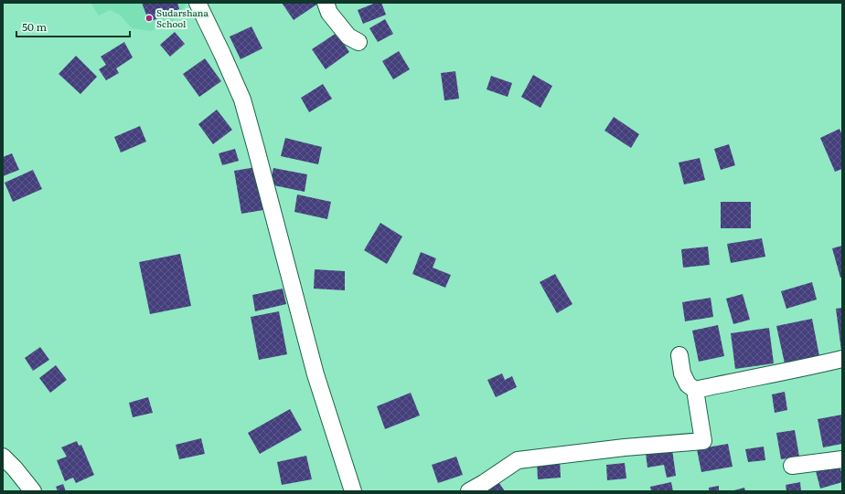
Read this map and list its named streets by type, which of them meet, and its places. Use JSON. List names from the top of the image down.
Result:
{
  "places": ["Sudarshana School"],
  "scale_bar": "50 m"
}
